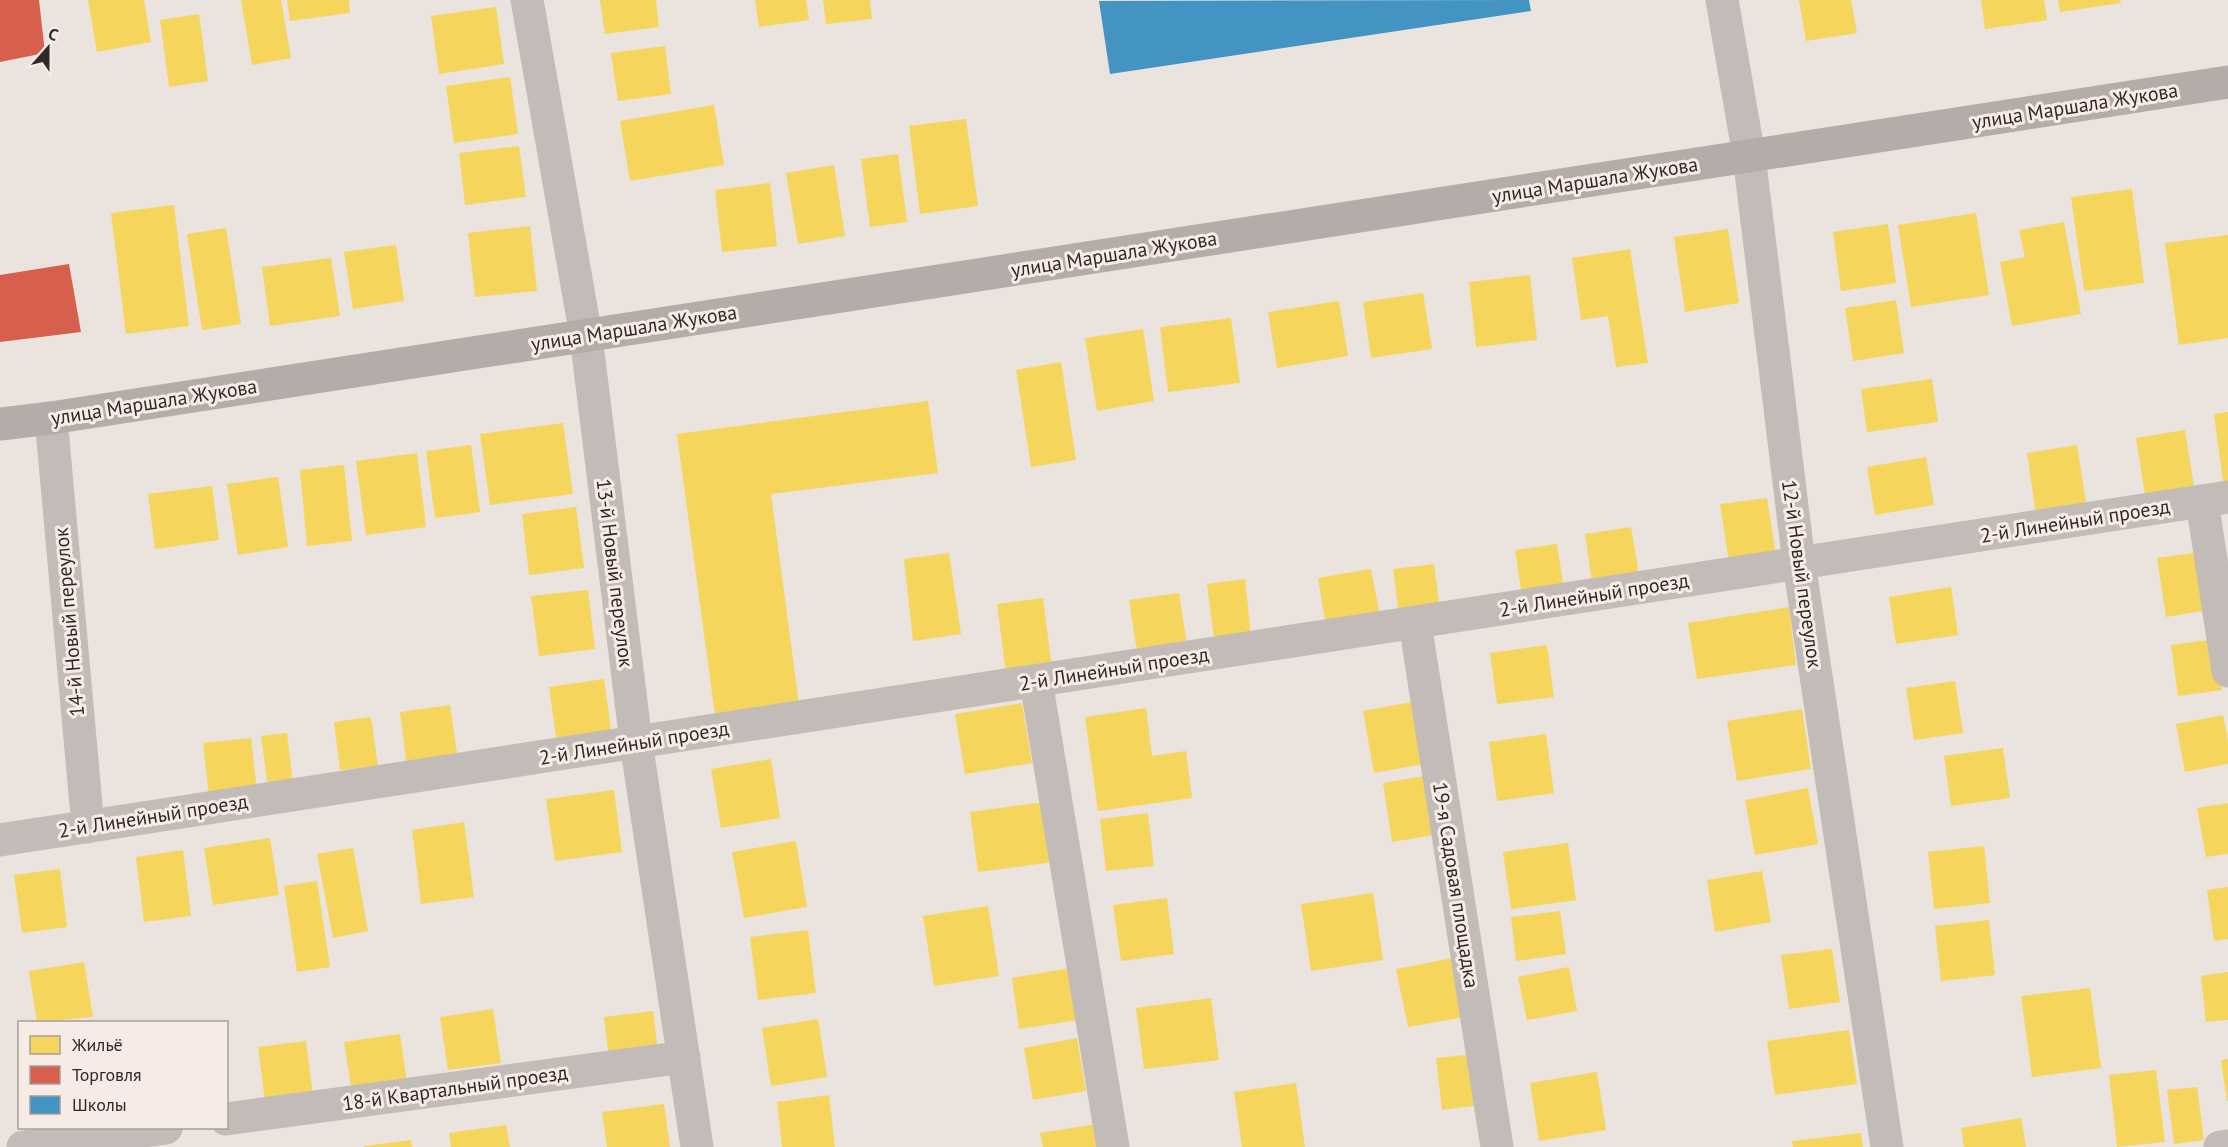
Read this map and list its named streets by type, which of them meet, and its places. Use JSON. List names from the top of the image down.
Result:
{
  "streets": {
    "main road": ["улица Маршала Жукова"],
    "street": [
      "2-й Линейный проезд",
      "13-й Новый переулок",
      "12-й Новый переулок",
      "14-й Новый переулок",
      "19-я Садовая площадка",
      "18-й Квартальный проезд"
    ]
  },
  "crossings": [
    ["улица Маршала Жукова", "13-й Новый переулок"],
    ["улица Маршала Жукова", "12-й Новый переулок"],
    ["улица Маршала Жукова", "14-й Новый переулок"],
    ["2-й Линейный проезд", "13-й Новый переулок"],
    ["2-й Линейный проезд", "12-й Новый переулок"],
    ["2-й Линейный проезд", "14-й Новый переулок"],
    ["2-й Линейный проезд", "19-я Садовая площадка"],
    ["13-й Новый переулок", "18-й Квартальный проезд"]
  ],
  "legend": ["Жильё", "Торговля", "Школы"],
  "north": "top"
}
